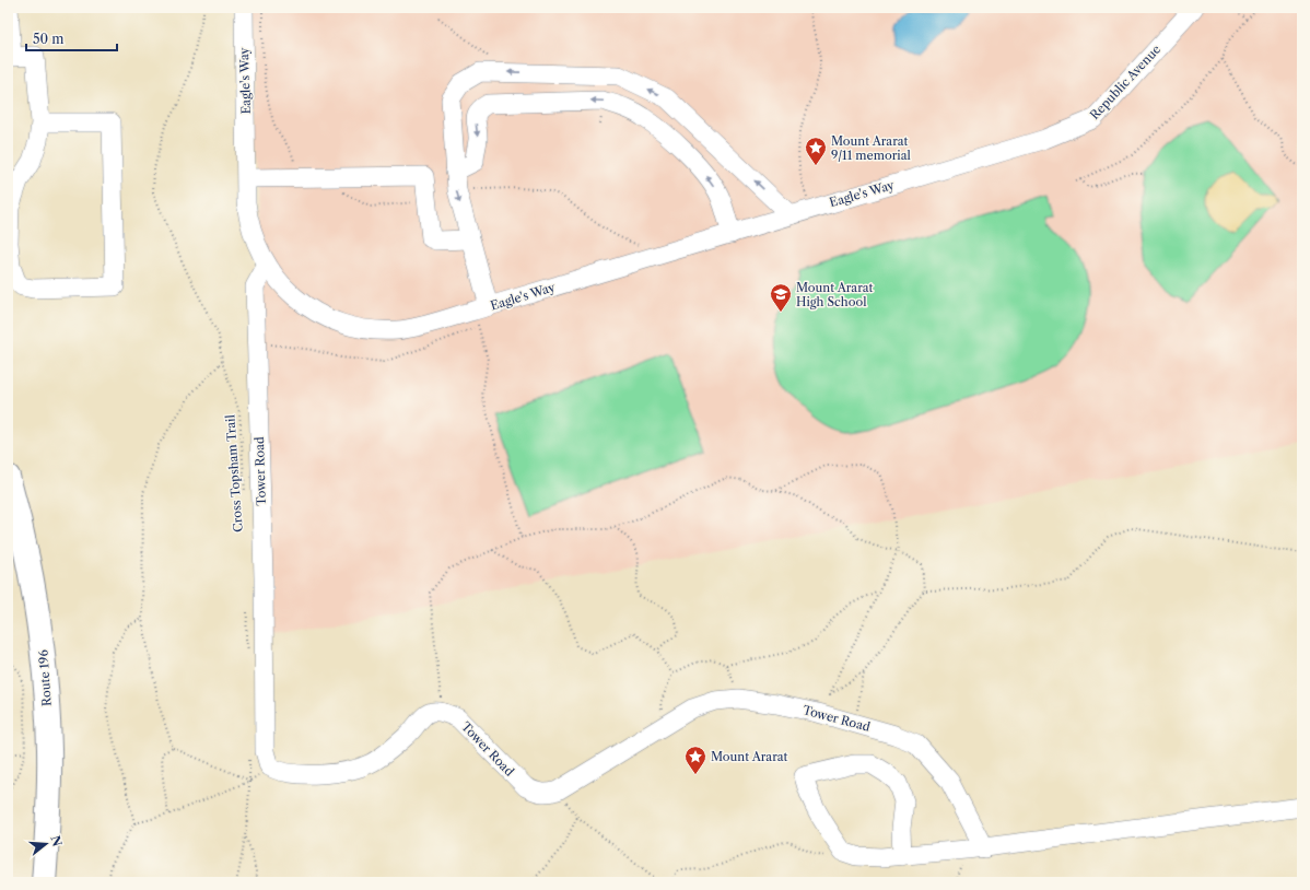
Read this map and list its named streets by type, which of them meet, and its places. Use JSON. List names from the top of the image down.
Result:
{
  "streets": {
    "highway": ["Route 196"],
    "street": ["Eagle's Way", "Republic Avenue", "Tower Road"],
    "path": ["Cross Topsham Trail"]
  },
  "crossings": [
    ["Eagle's Way", "Republic Avenue"],
    ["Eagle's Way", "Tower Road"]
  ],
  "places": {
    "place": ["Mount Ararat 9/11 memorial", "Mount Ararat"],
    "school or university": ["Mount Ararat High School"]
  },
  "scale_bar": "50 m",
  "north": "right"
}
